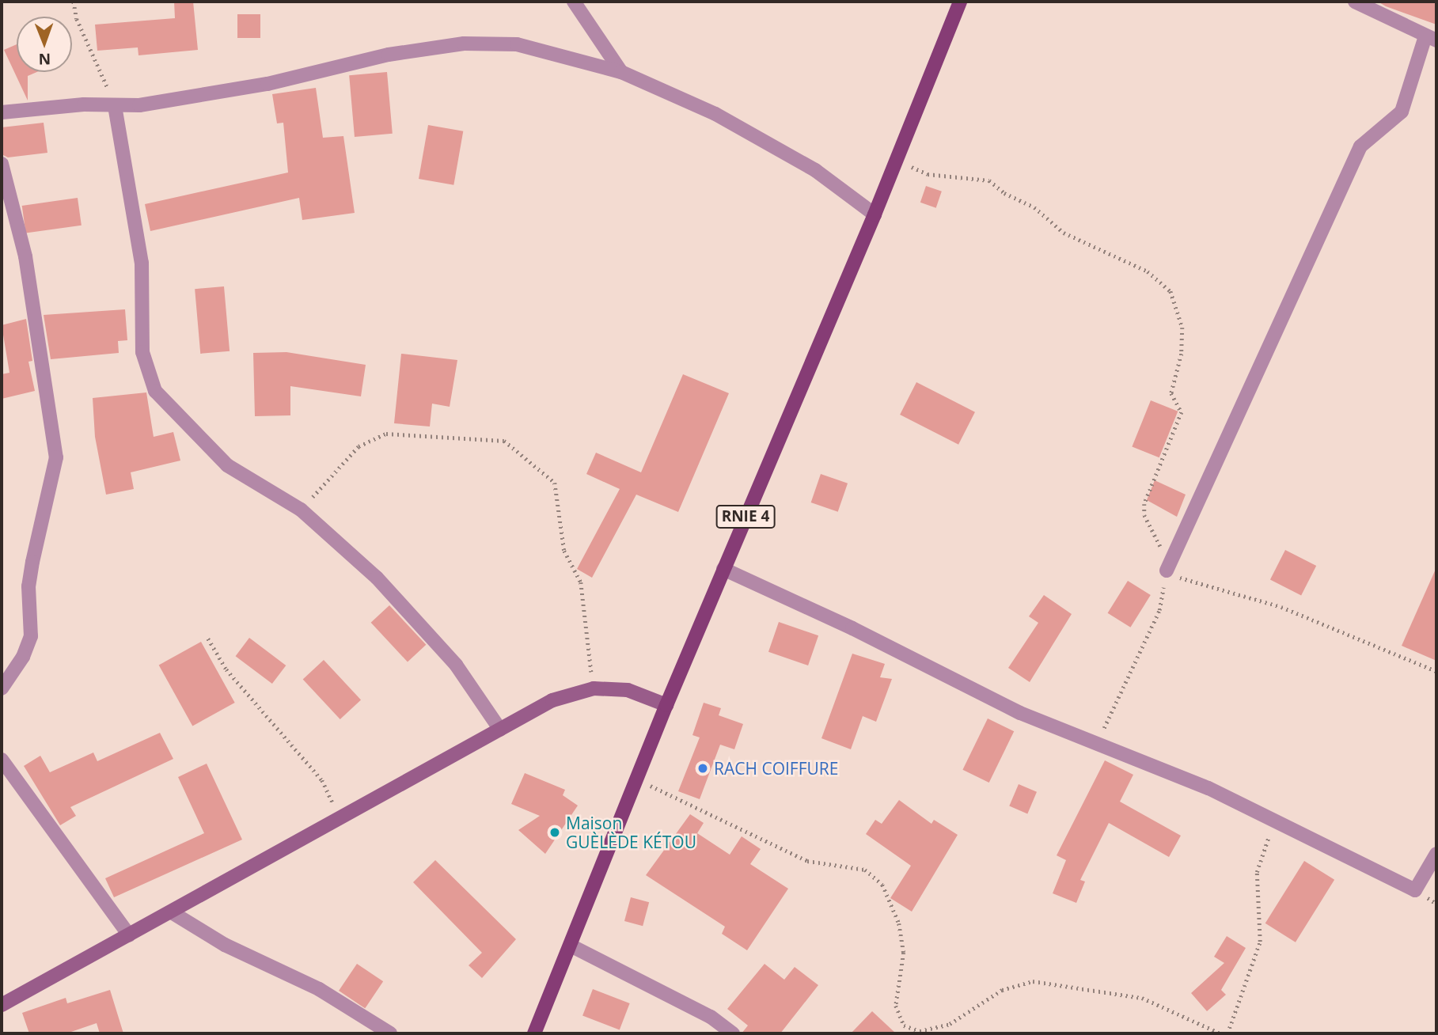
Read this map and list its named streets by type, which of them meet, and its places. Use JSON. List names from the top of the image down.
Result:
{
  "streets": {
    "main road": ["RNIE 4"]
  },
  "places": ["RACH COIFFURE", "Maison GUÈLÈDE KÉTOU"],
  "north": "bottom"
}
